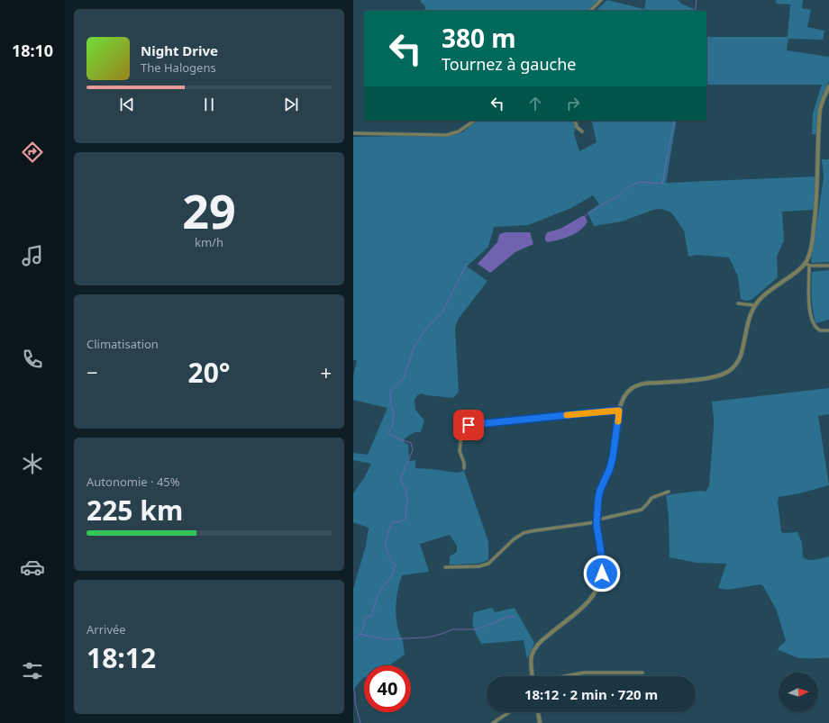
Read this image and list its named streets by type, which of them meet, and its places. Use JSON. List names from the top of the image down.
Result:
{
  "north": "right",
  "page": {
    "tabs": "18:10",
    "turn": ["380 m", "Tournez à gauche"],
    "song": ["Night Drive", "The Halogens"],
    "tile": [
      ["29", "km/h"],
      "Climatisation",
      ["Autonomie · 45%", "225 km"],
      ["Arrivée", "18:12"]
    ],
    "heat": ["−", "20°", "+"],
    "limit": "40",
    "trip": "18:12 · 2 min · 720 m"
  }
}
